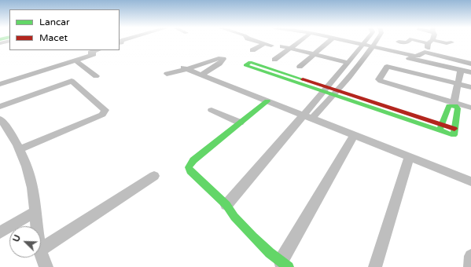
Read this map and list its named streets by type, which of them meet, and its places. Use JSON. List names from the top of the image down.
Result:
{
  "legend": ["Lancar", "Macet"],
  "north": "top left"
}
